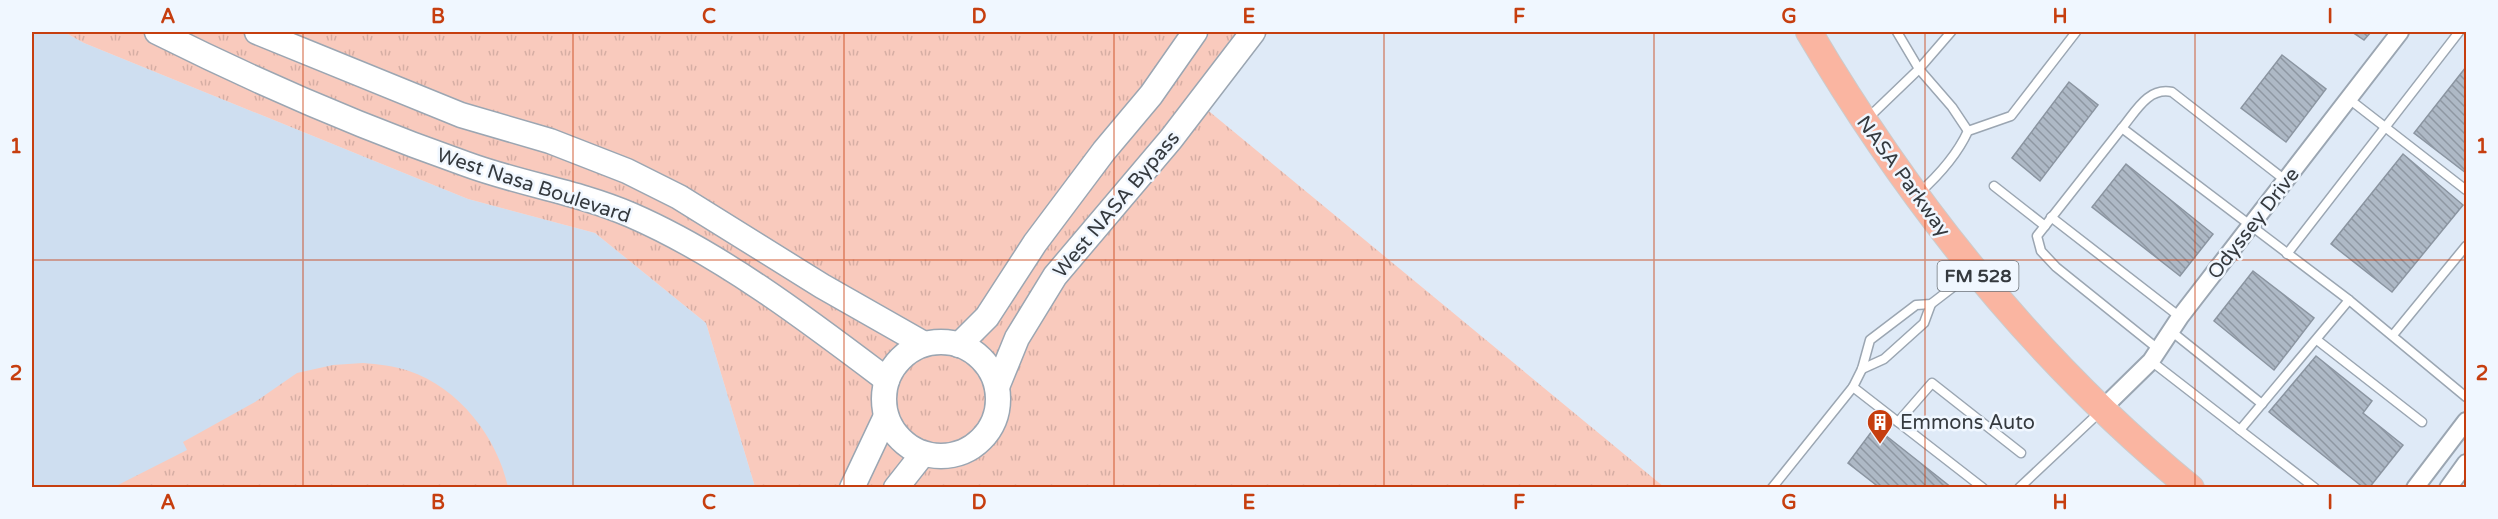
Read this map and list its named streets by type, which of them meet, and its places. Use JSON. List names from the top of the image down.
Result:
{
  "streets": {
    "main road": ["NASA Parkway", "FM 528"],
    "street": ["West Nasa Boulevard", "West NASA Bypass", "Odyssey Drive"]
  },
  "crossings": [
    ["NASA Parkway", "Odyssey Drive"],
    ["West Nasa Boulevard", "West NASA Bypass"]
  ],
  "places": {
    "building": ["Emmons Auto"]
  },
  "grid": {
    "columns": [
      "A",
      "B",
      "C",
      "D",
      "E",
      "F",
      "G",
      "H",
      "I"
    ],
    "rows": ["1", "2"]
  }
}
